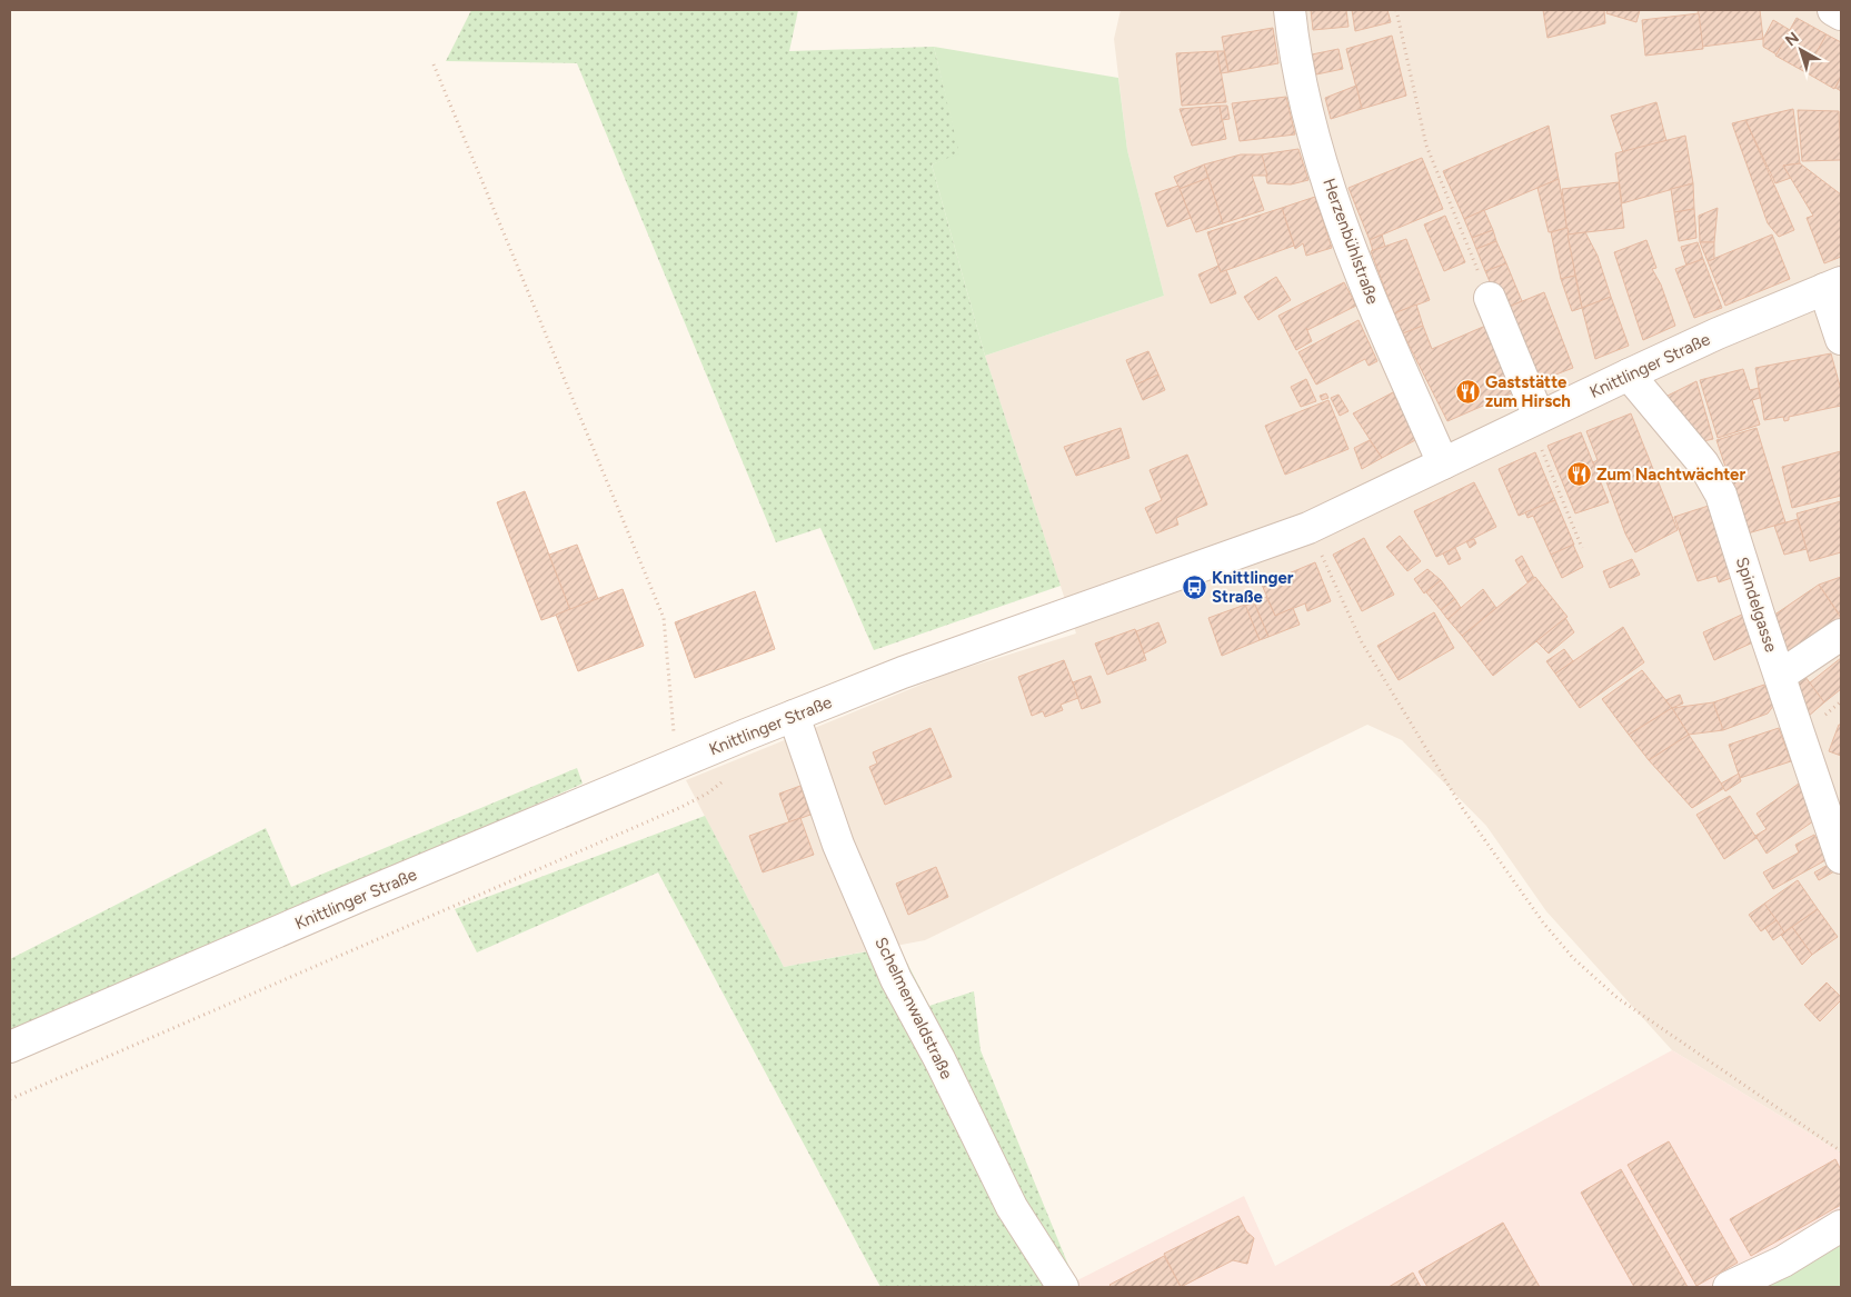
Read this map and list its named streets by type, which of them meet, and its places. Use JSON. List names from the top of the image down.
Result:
{
  "streets": {
    "street": [
      "Herzenbühlstraße",
      "Knittlinger Straße",
      "Spindelgasse",
      "Schelmenwaldstraße"
    ]
  },
  "crossings": [
    ["Herzenbühlstraße", "Knittlinger Straße"],
    ["Knittlinger Straße", "Spindelgasse"],
    ["Knittlinger Straße", "Schelmenwaldstraße"]
  ],
  "places": {
    "restaurant": ["Gaststätte zum Hirsch", "Zum Nachtwächter"],
    "bus stop": ["Knittlinger Straße"]
  },
  "north": "top left"
}
